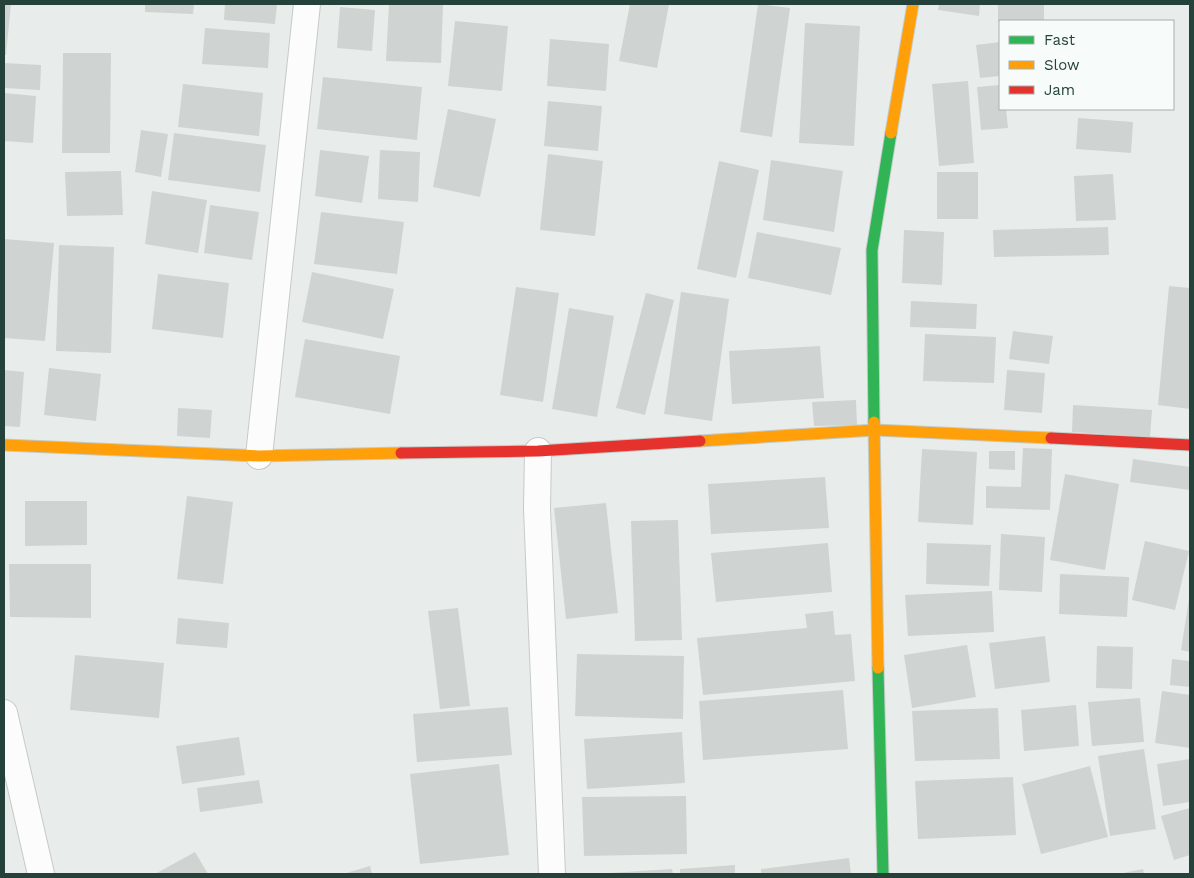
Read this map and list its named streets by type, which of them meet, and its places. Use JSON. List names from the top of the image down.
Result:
{
  "legend": ["Fast", "Slow", "Jam"]
}
